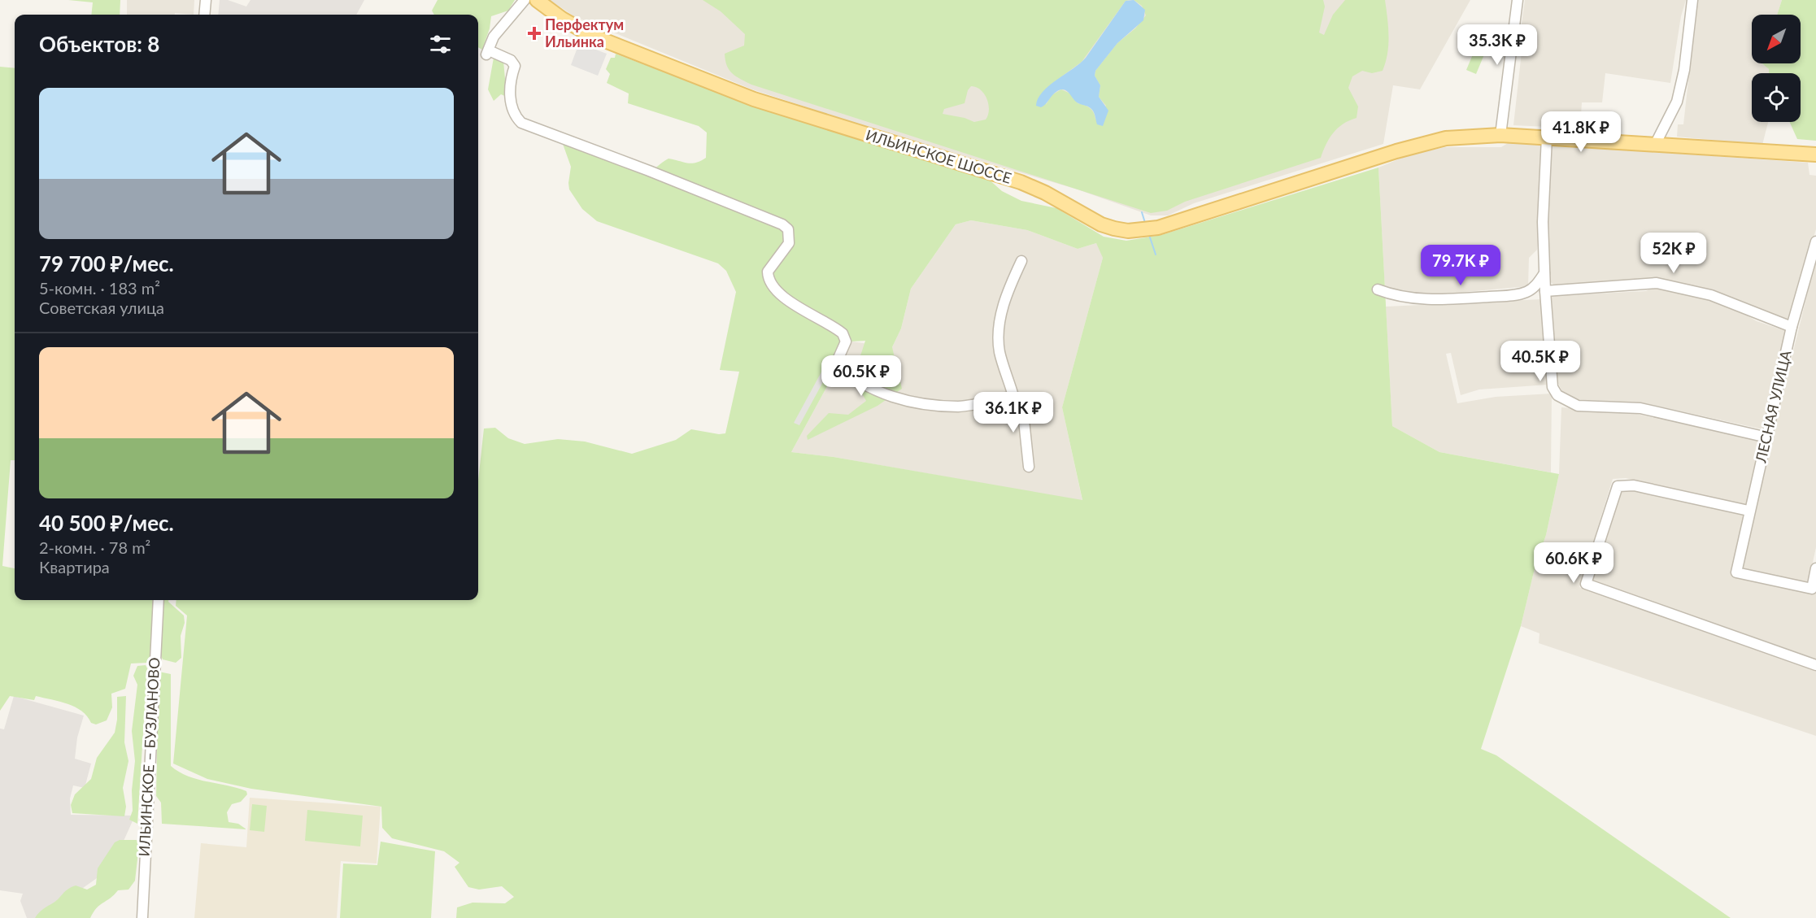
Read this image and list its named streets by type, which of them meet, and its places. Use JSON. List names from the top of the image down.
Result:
{
  "streets": {
    "main road": ["ИЛЬИНСКОЕ ШОССЕ"],
    "street": ["ЛЕСНАЯ УЛИЦА", "ИЛЬИНСКОЕ – БУЗЛАНОВО"]
  },
  "places": {
    "health": ["Перфектум Ильинка"]
  },
  "north": "bottom left",
  "page": {
    "heading": "Объектов: 8",
    "price": [
      "35.3K ₽",
      "41.8K ₽",
      "52K ₽",
      "79.7K ₽",
      "40.5K ₽",
      "60.5K ₽",
      "36.1K ₽",
      "60.6K ₽"
    ],
    "list": [
      {
        "name": "79 700 ₽/мес.",
        "note": "5-комн. · 183 m² · Советская улица"
      },
      {
        "name": "40 500 ₽/мес.",
        "note": "2-комн. · 78 m² · Квартира"
      }
    ]
  }
}
